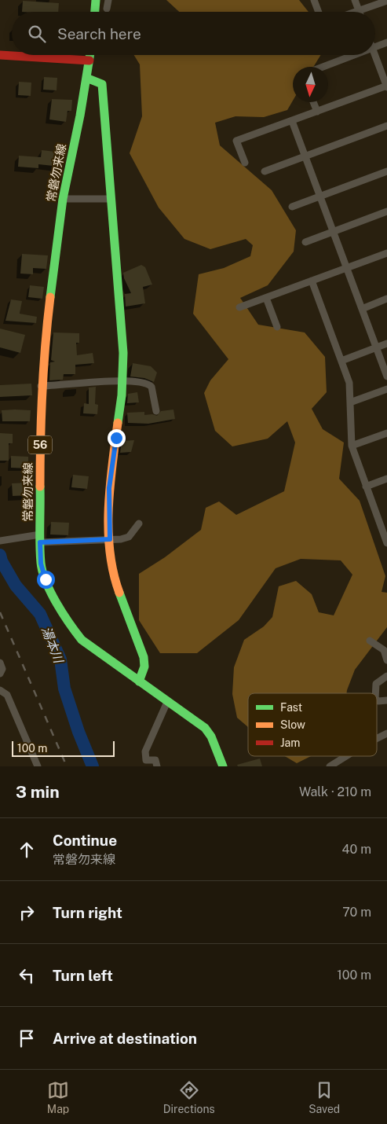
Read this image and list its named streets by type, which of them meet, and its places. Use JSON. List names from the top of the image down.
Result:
{
  "streets": {
    "main road": ["常磐勿来線", "56"]
  },
  "water": ["湯本川"],
  "legend": ["Fast", "Slow", "Jam"],
  "scale_bar": "100 m",
  "north": "bottom",
  "page": {
    "search": "Search here",
    "scale": "100 m",
    "heading": ["3 min", "Walk · 210 m"],
    "list": [
      ["Continue", "常磐勿来線", "40 m"],
      ["Turn right", "70 m"],
      ["Turn left", "100 m"],
      "Arrive at destination"
    ],
    "nav": ["Map", "Directions", "Saved"]
  }
}
